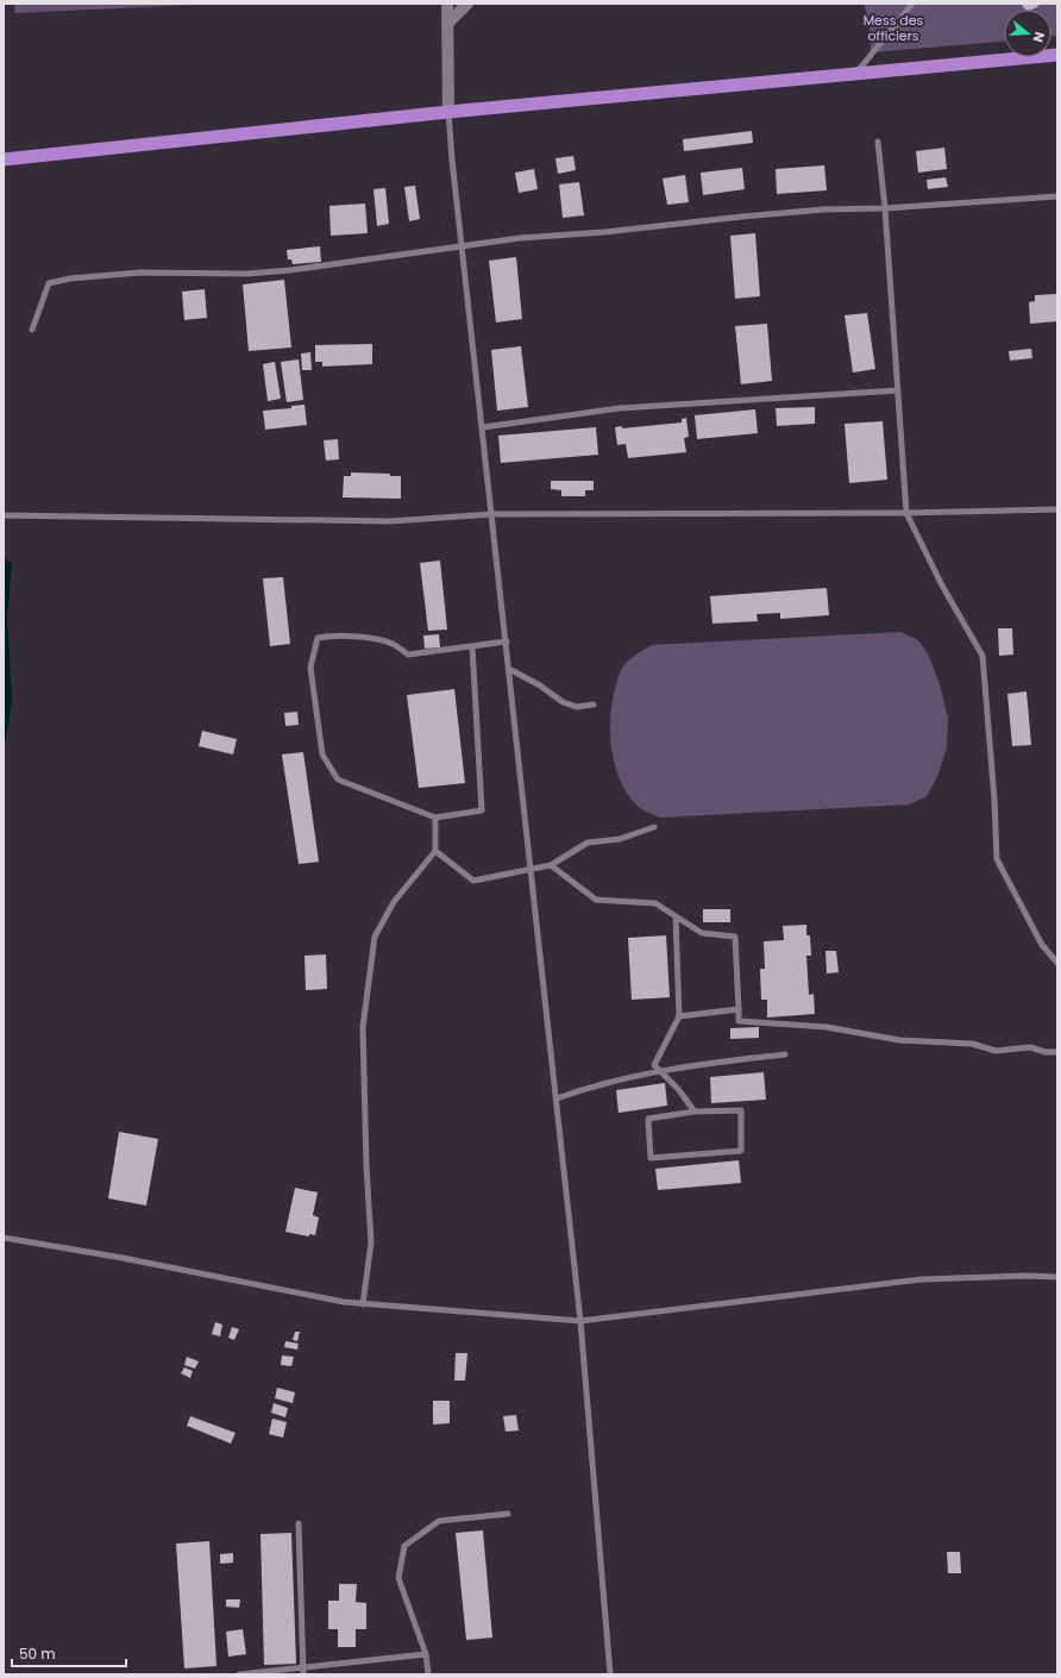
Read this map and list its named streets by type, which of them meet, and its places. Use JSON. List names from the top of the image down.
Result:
{
  "parks": ["Mess des officiers"],
  "scale_bar": "50 m",
  "north": "right"
}
